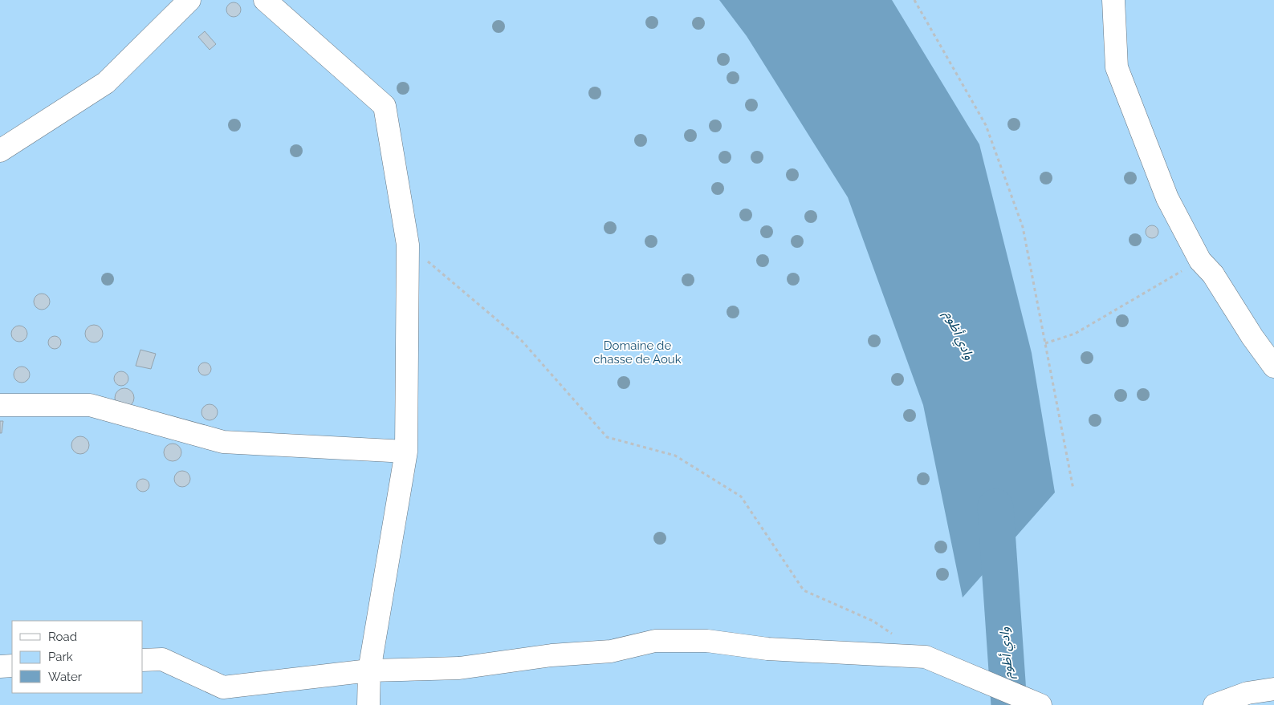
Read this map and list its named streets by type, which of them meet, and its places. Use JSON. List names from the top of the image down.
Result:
{
  "water": ["وادي أظوم"],
  "parks": ["Domaine de chasse de Aouk"],
  "legend": ["Road", "Park", "Water"]
}
